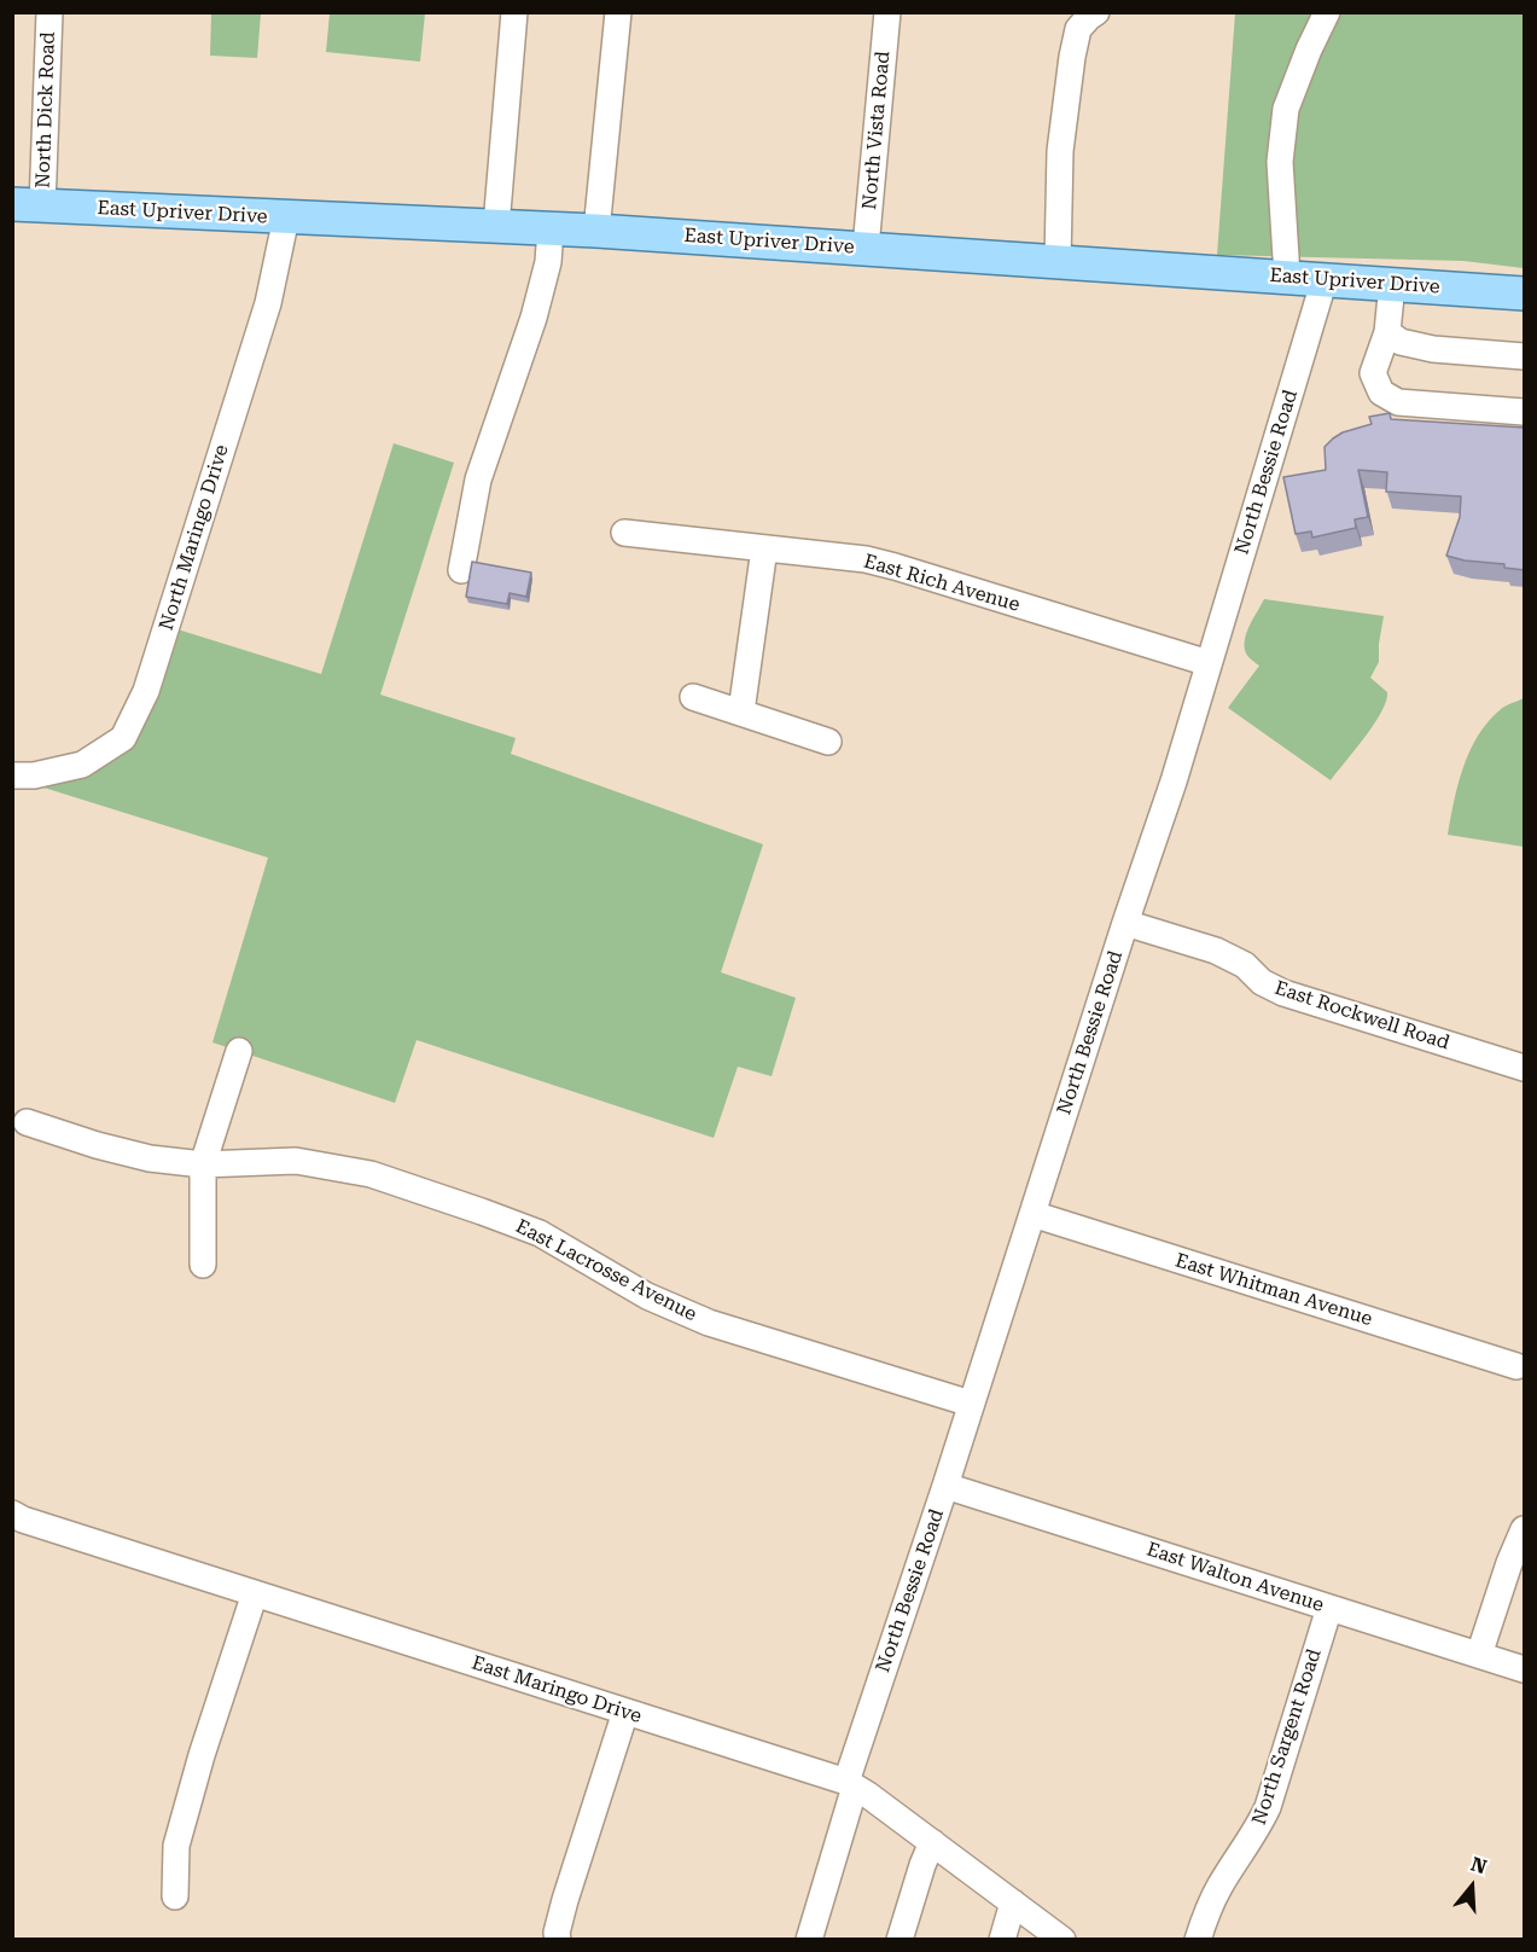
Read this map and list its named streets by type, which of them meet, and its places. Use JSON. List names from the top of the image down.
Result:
{
  "streets": {
    "main road": ["East Upriver Drive"],
    "street": [
      "North Dick Road",
      "North Vista Road",
      "North Bessie Road",
      "North Maringo Drive",
      "East Rich Avenue",
      "East Rockwell Road",
      "East Lacrosse Avenue",
      "East Whitman Avenue",
      "East Walton Avenue",
      "East Maringo Drive",
      "North Sargent Road"
    ]
  },
  "crossings": [
    ["North Dick Road", "East Upriver Drive"],
    ["North Vista Road", "East Upriver Drive"],
    ["East Upriver Drive", "North Bessie Road"],
    ["East Upriver Drive", "North Maringo Drive"],
    ["North Bessie Road", "East Rich Avenue"],
    ["North Bessie Road", "East Rockwell Road"],
    ["North Bessie Road", "East Lacrosse Avenue"],
    ["North Bessie Road", "East Whitman Avenue"],
    ["North Bessie Road", "East Walton Avenue"],
    ["North Bessie Road", "East Maringo Drive"],
    ["East Walton Avenue", "North Sargent Road"]
  ],
  "north": "top"
}
